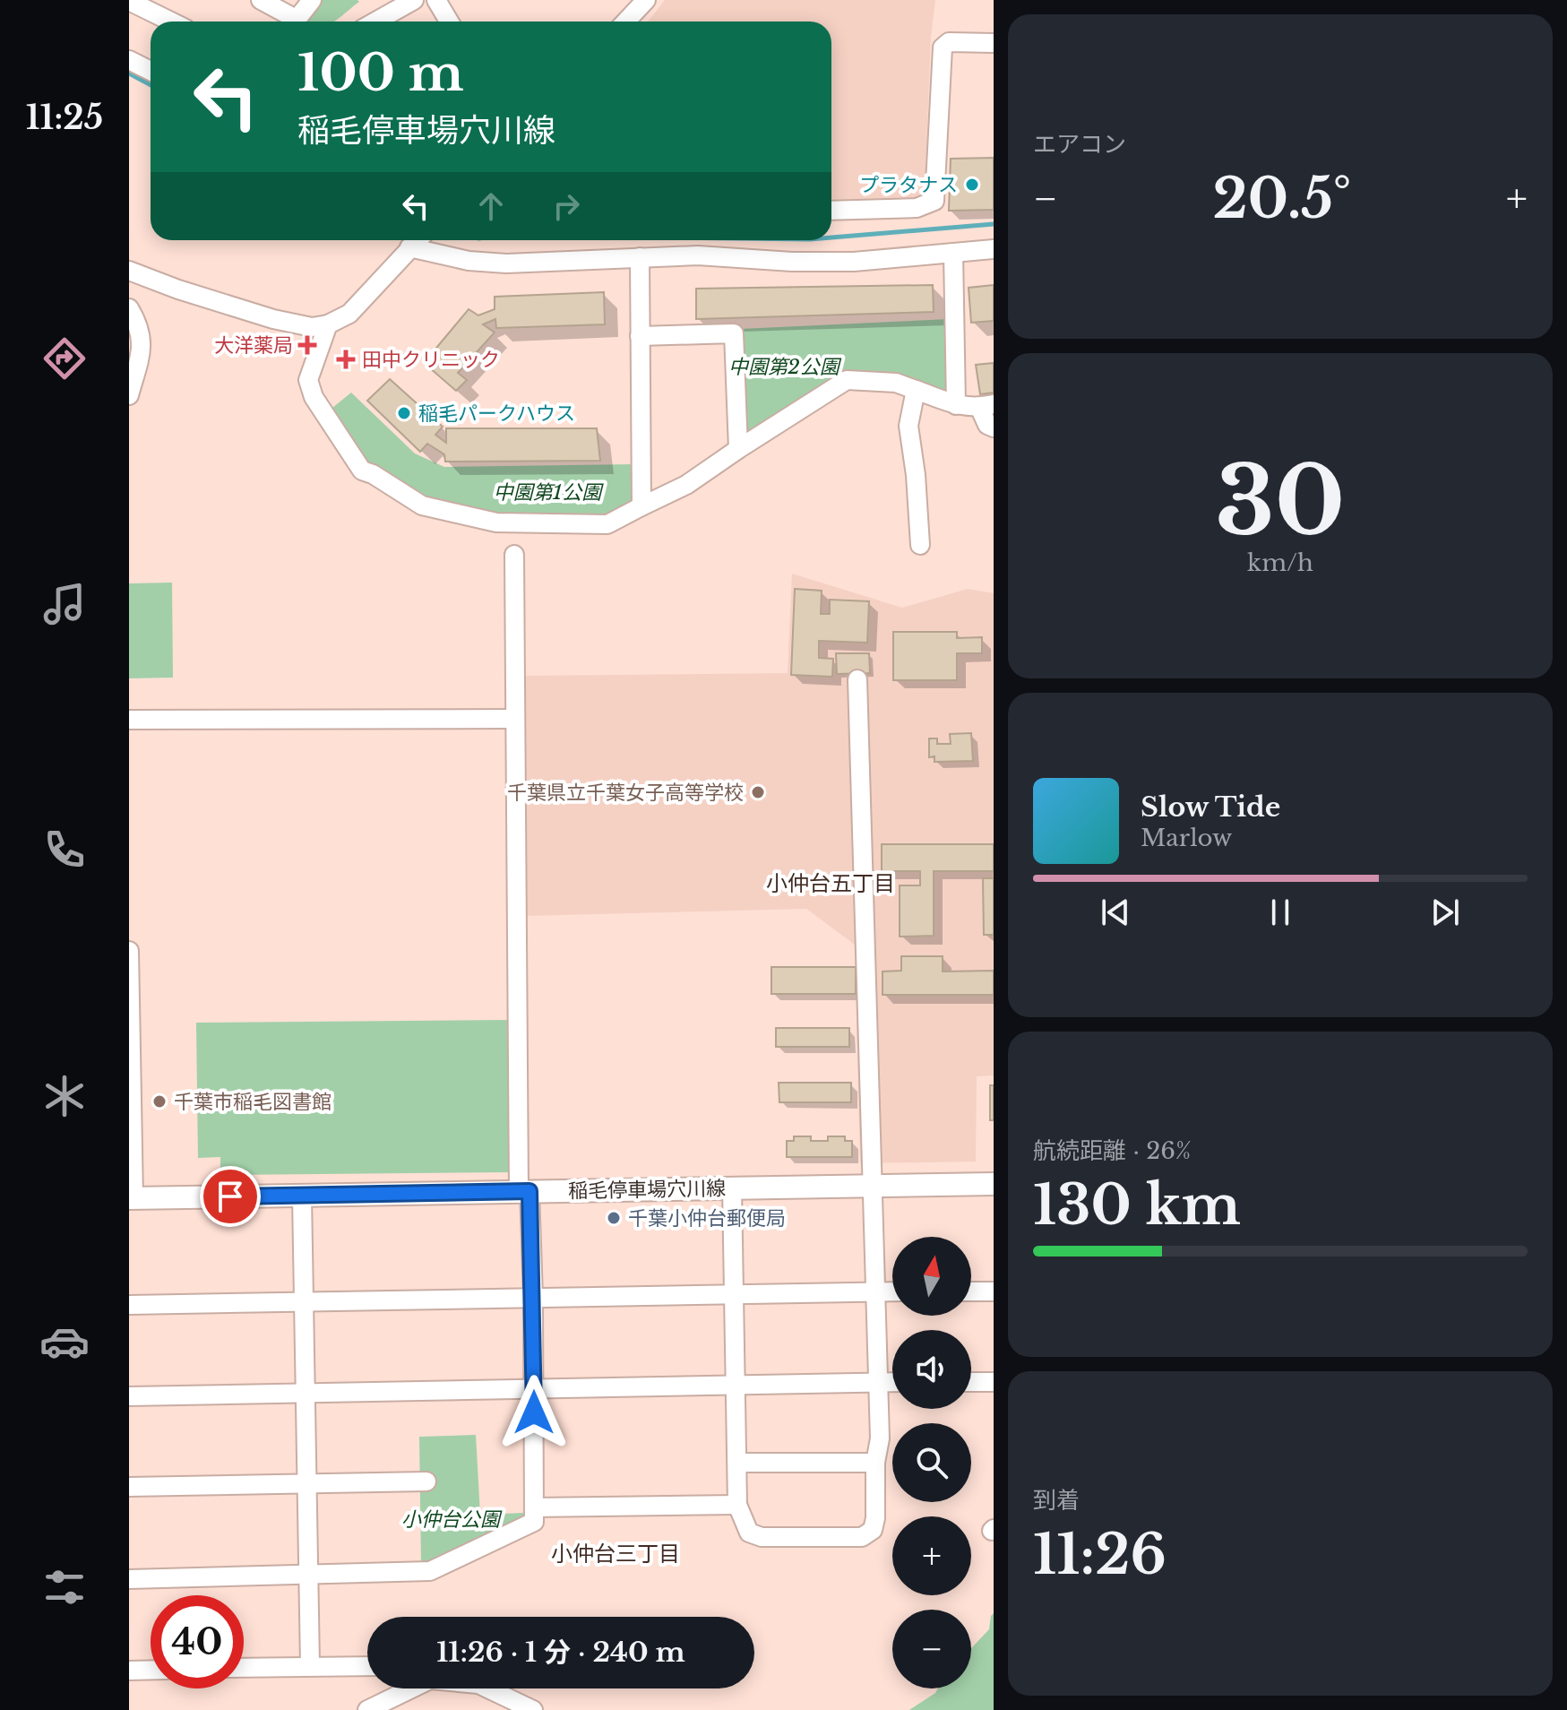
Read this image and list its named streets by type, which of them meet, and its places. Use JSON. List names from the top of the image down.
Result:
{
  "streets": {
    "main road": ["稲毛停車場穴川線"]
  },
  "districts": ["小仲台五丁目", "小仲台三丁目"],
  "parks": ["中園第2公園", "中園第1公園", "小仲台公園"],
  "places": {
    "other": [
      "プラタナス",
      "稲毛パークハウス",
      "千葉県立千葉女子高等学校",
      "千葉市稲毛図書館",
      "千葉小仲台郵便局"
    ],
    "health": ["大洋薬局", "田中クリニック"]
  },
  "north": "top",
  "page": {
    "tabs": "11:25",
    "tile": [
      "エアコン",
      ["30", "km/h"],
      ["航続距離 · 26%", "130 km"],
      ["到着", "11:26"]
    ],
    "turn": ["100 m", "稲毛停車場穴川線"],
    "heat": ["−", "20.5°", "+"],
    "song": ["Slow Tide", "Marlow"],
    "map_buttons": ["+", "−"],
    "limit": "40",
    "trip": "11:26 · 1 分 · 240 m"
  }
}
